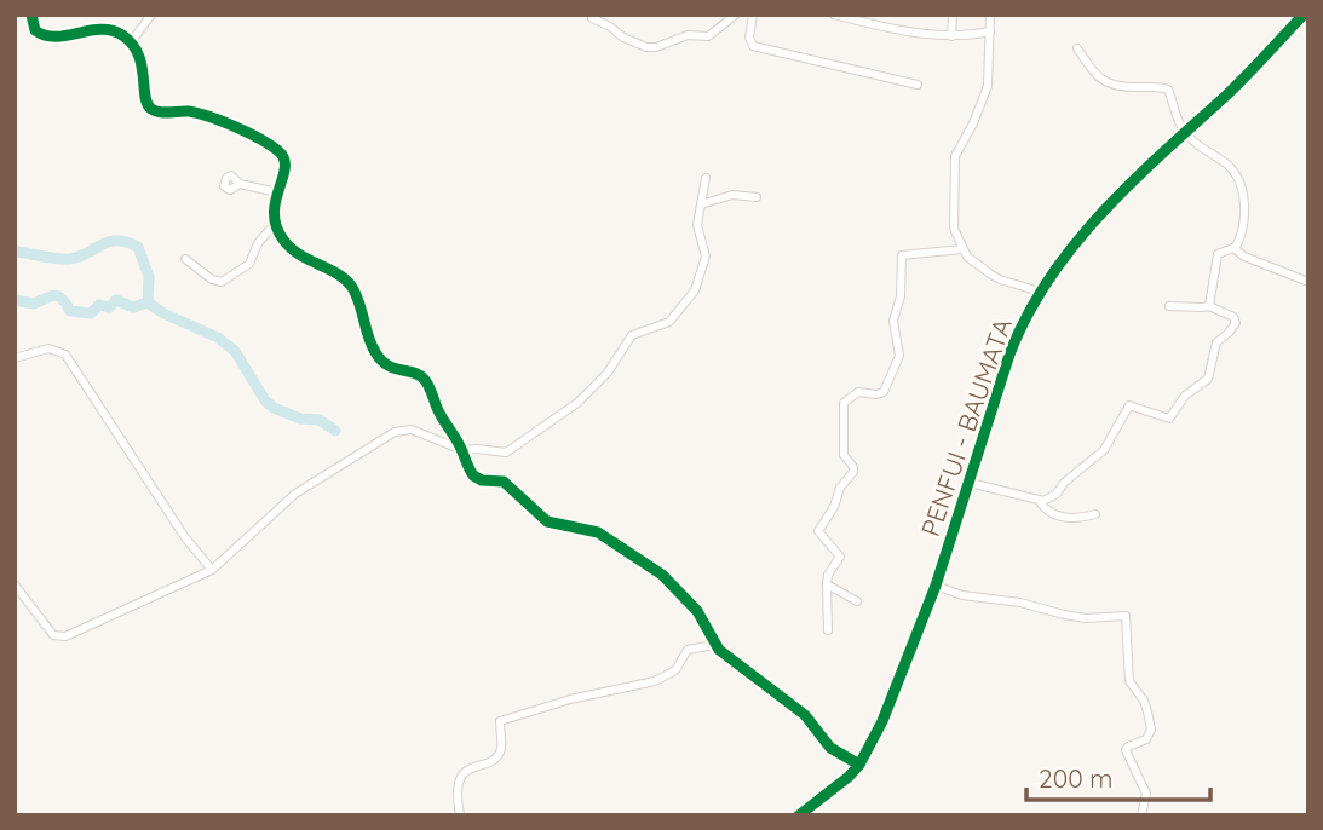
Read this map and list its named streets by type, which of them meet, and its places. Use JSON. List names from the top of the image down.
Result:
{
  "streets": {
    "street": ["PENFUI - BAUMATA"]
  },
  "scale_bar": "200 m"
}
